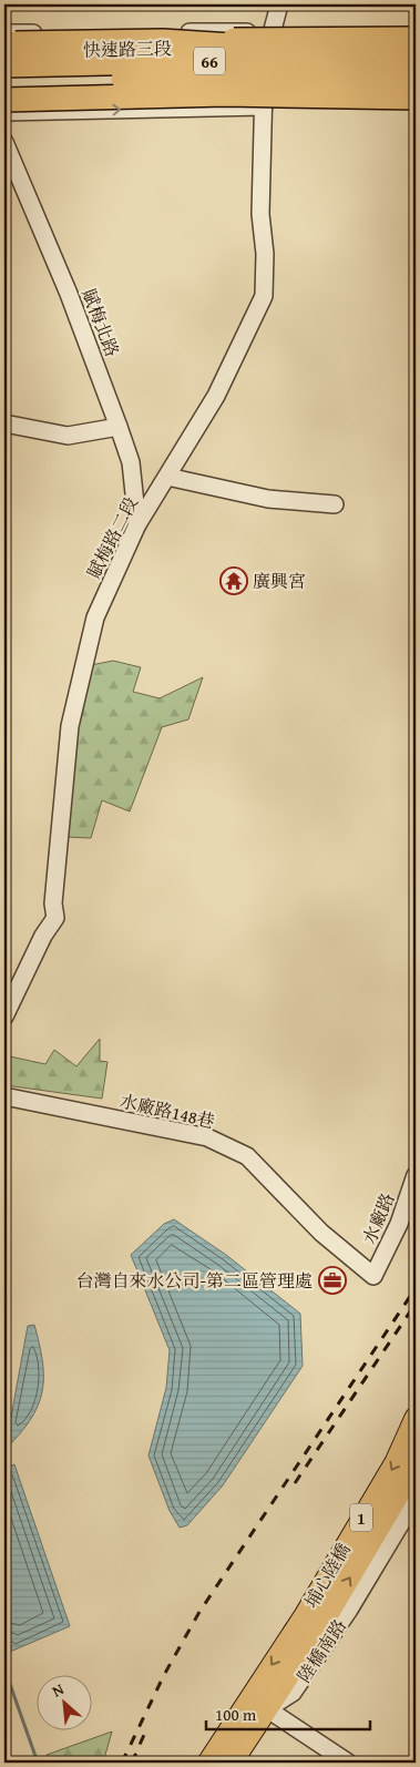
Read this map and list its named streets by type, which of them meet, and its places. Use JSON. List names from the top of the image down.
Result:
{
  "streets": {
    "highway": ["66"],
    "main road": [
      "快速路三段",
      "1",
      "埔心陸橋",
      "陸橋南路"
    ],
    "street": [
      "賦梅北路",
      "賦梅路二段",
      "水廠路148巷",
      "水廠路"
    ]
  },
  "crossings": [
    ["66", "賦梅路二段"],
    ["賦梅北路", "賦梅路二段"],
    ["水廠路148巷", "水廠路"],
    ["埔心陸橋", "陸橋南路"]
  ],
  "places": {
    "temple": ["廣興宮"],
    "office": ["台灣自來水公司-第二區管理處"]
  },
  "scale_bar": "100 m",
  "north": "top left"
}
